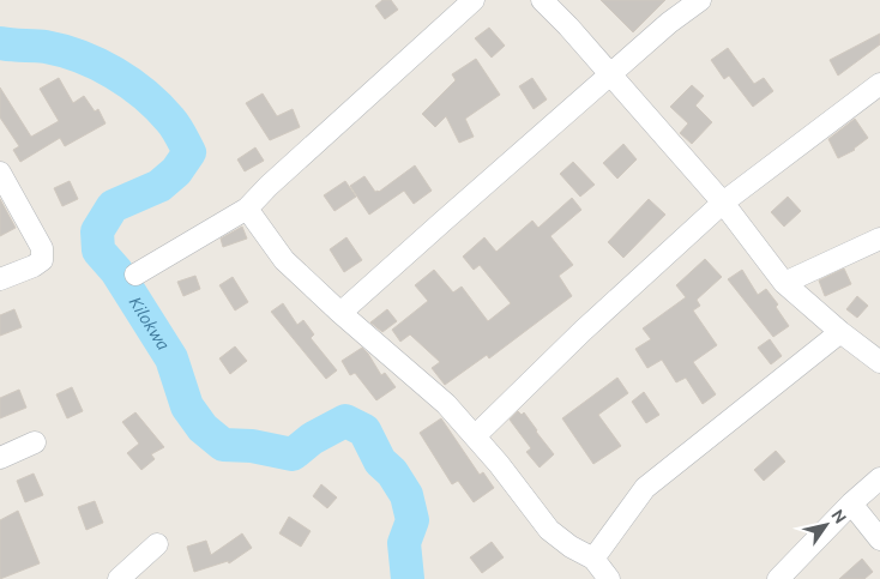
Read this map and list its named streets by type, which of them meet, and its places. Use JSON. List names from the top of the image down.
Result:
{
  "water": ["Kilokwa"],
  "north": "top right"
}
